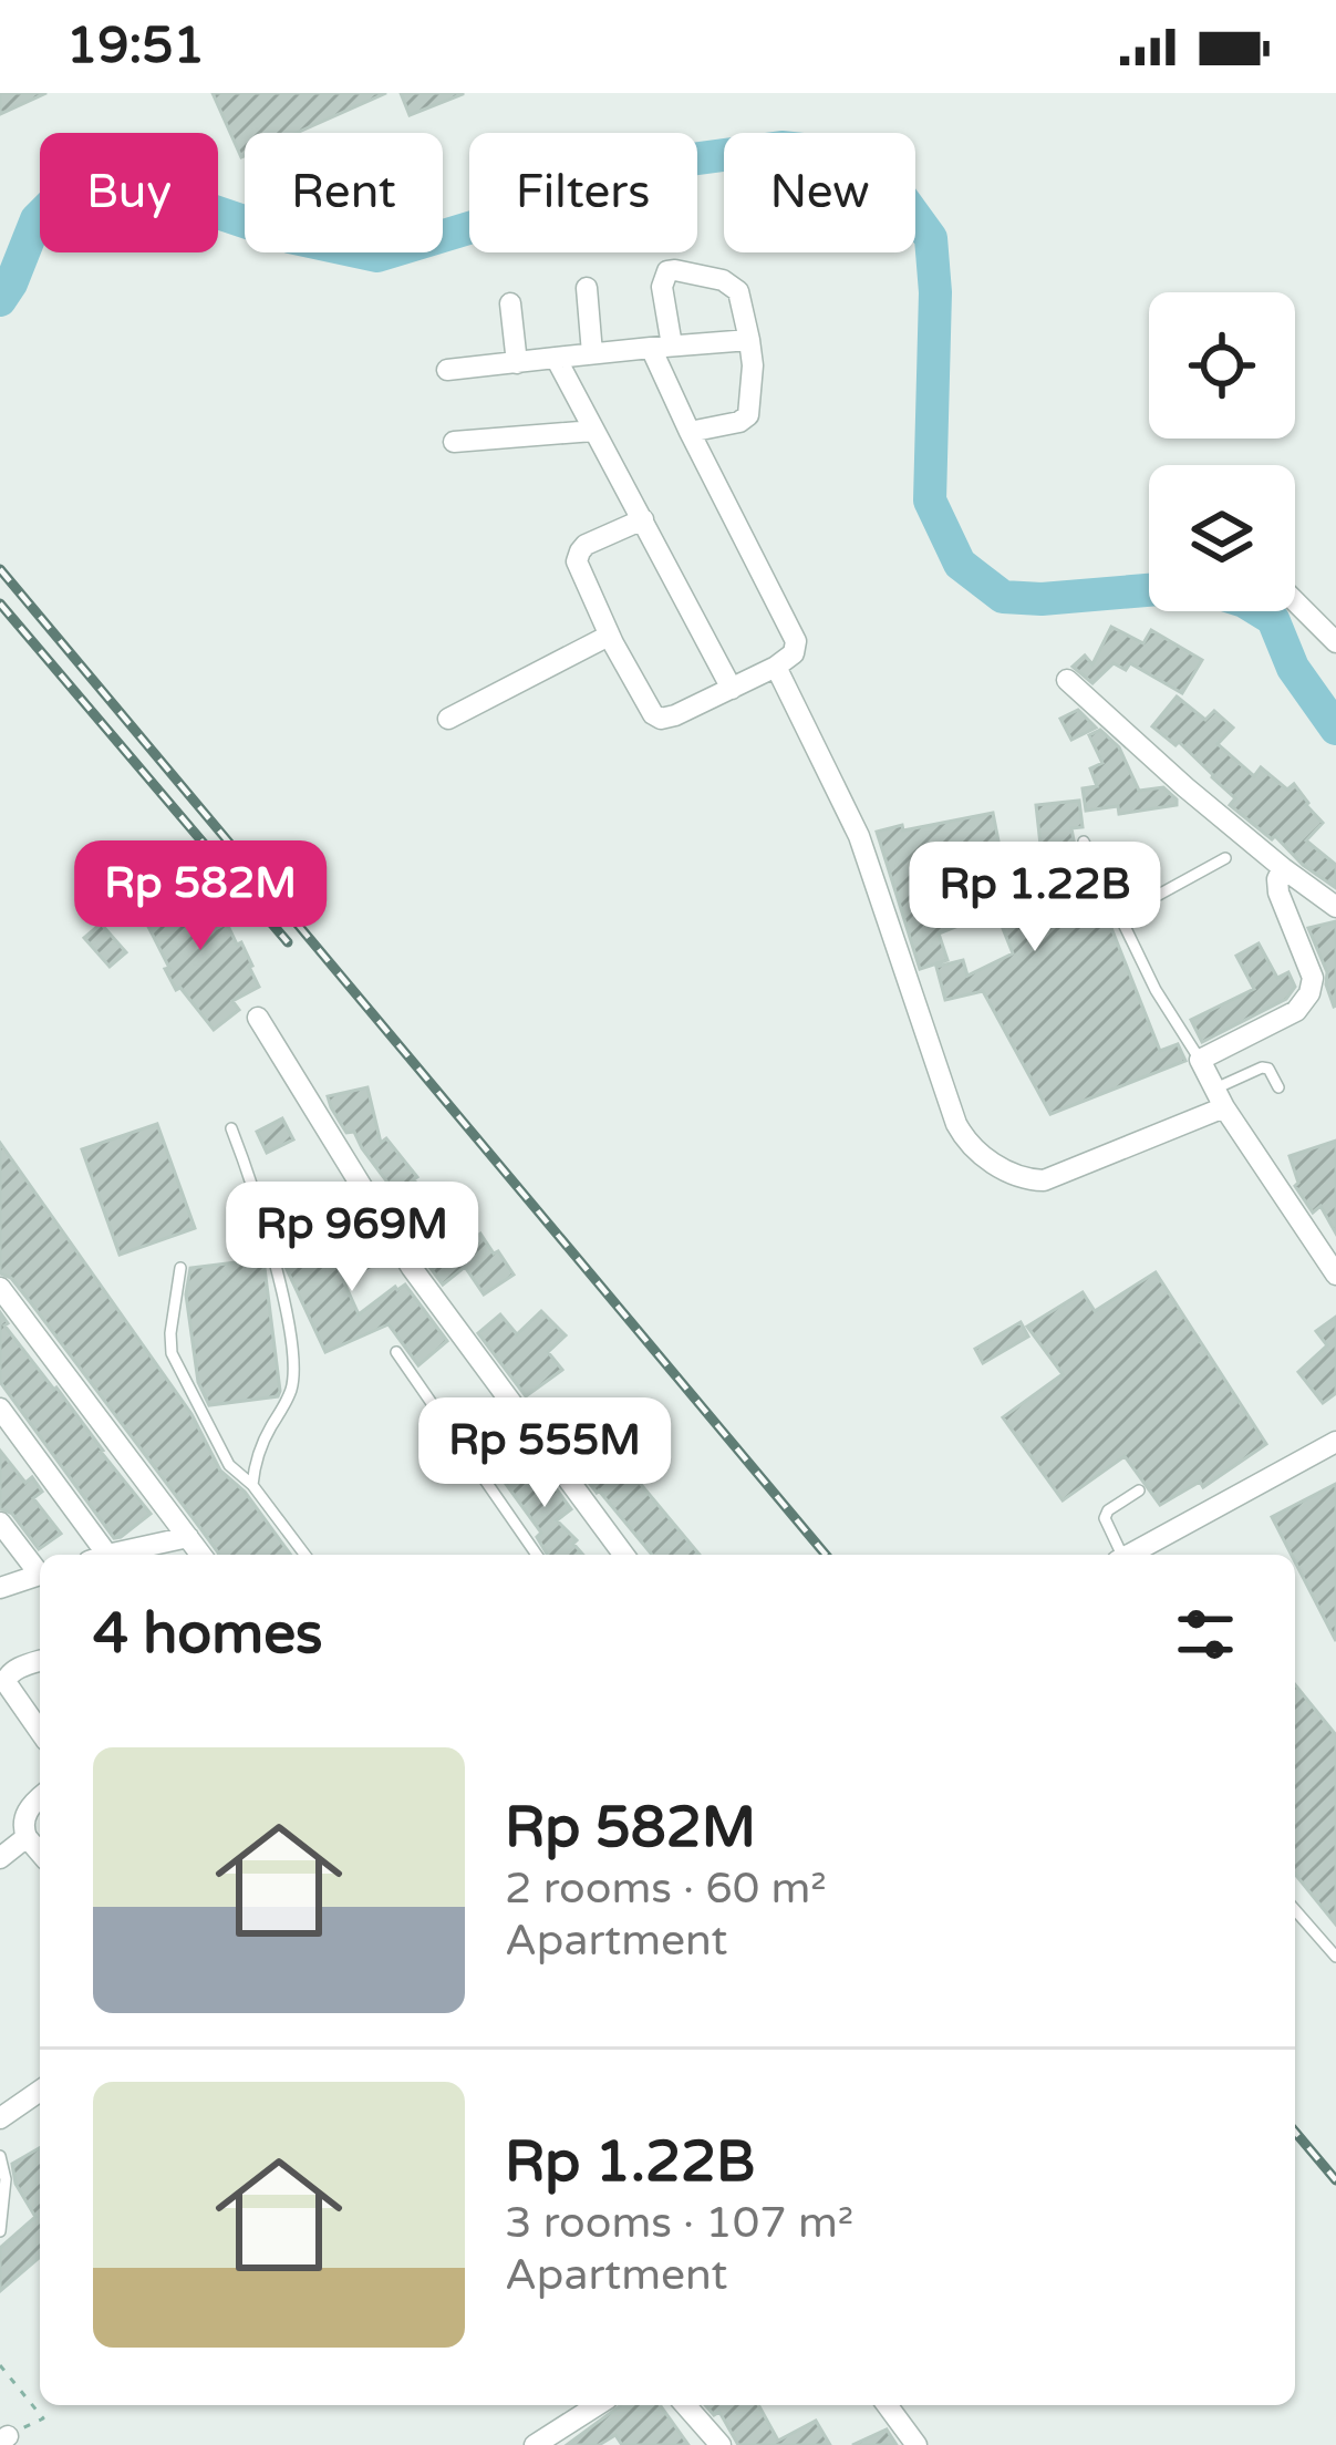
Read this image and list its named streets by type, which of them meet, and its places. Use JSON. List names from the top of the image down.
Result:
{
  "page": {
    "status": "19:51",
    "chip": [
      "Buy",
      "Rent",
      "Filters",
      "New"
    ],
    "price": [
      "Rp 582M",
      "Rp 1.22B",
      "Rp 969M",
      "Rp 555M"
    ],
    "heading": "4 homes",
    "list": [
      {
        "name": "Rp 582M",
        "note": "2 rooms · 60 m² · Apartment"
      },
      {
        "name": "Rp 1.22B",
        "note": "3 rooms · 107 m² · Apartment"
      }
    ]
  }
}
